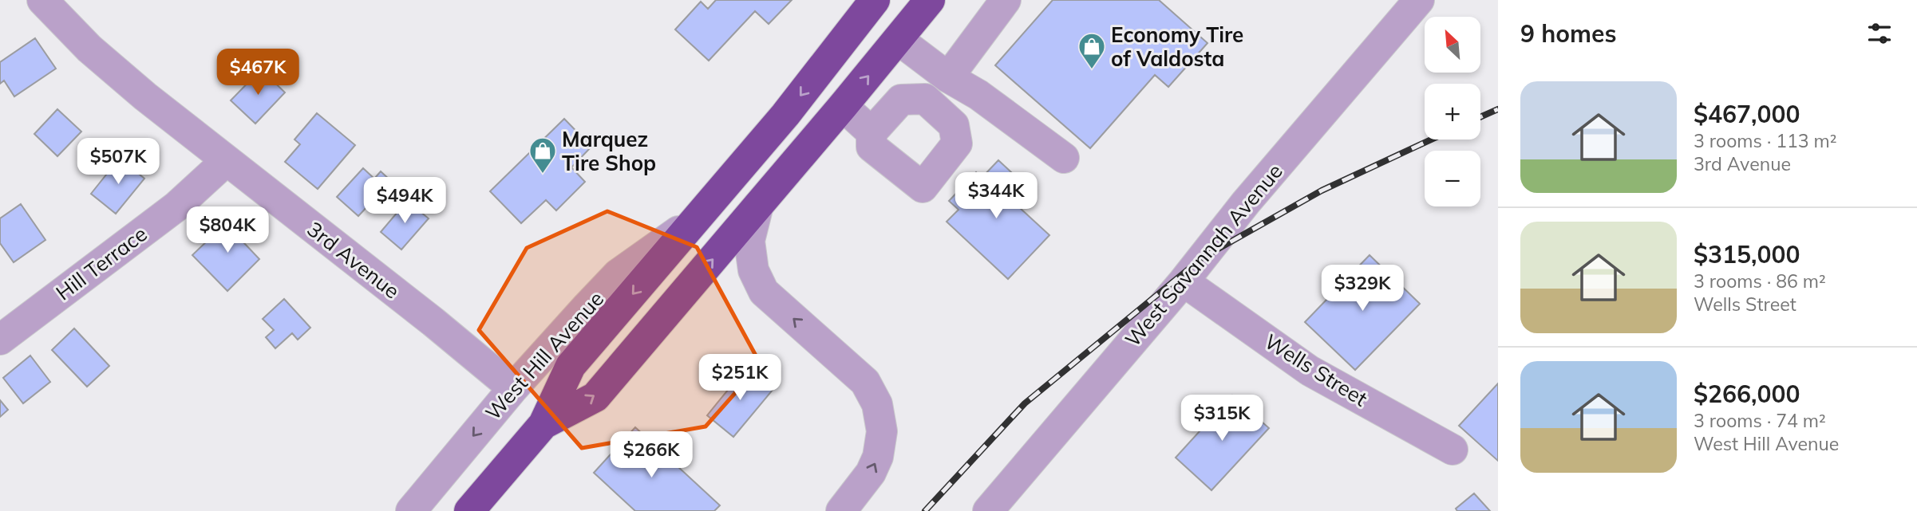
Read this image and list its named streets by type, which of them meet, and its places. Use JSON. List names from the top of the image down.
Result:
{
  "streets": {
    "highway": ["West Hill Avenue"],
    "street": [
      "West Savannah Avenue",
      "3rd Avenue",
      "Hill Terrace",
      "Wells Street"
    ]
  },
  "crossings": [
    ["West Savannah Avenue", "Wells Street"],
    ["3rd Avenue", "Hill Terrace"],
    ["3rd Avenue", "West Hill Avenue"]
  ],
  "places": {
    "shop": ["Economy Tire of Valdosta", "Marquez Tire Shop"]
  },
  "north": "top left",
  "page": {
    "heading": "9 homes",
    "map_buttons": ["+", "−"],
    "price": [
      "$467K",
      "$507K",
      "$344K",
      "$494K",
      "$804K",
      "$329K",
      "$251K",
      "$315K",
      "$266K"
    ],
    "list": [
      {
        "name": "$467,000",
        "note": "3 rooms · 113 m² · 3rd Avenue"
      },
      {
        "name": "$315,000",
        "note": "3 rooms · 86 m² · Wells Street"
      },
      {
        "name": "$266,000",
        "note": "3 rooms · 74 m² · West Hill Avenue"
      }
    ]
  }
}
